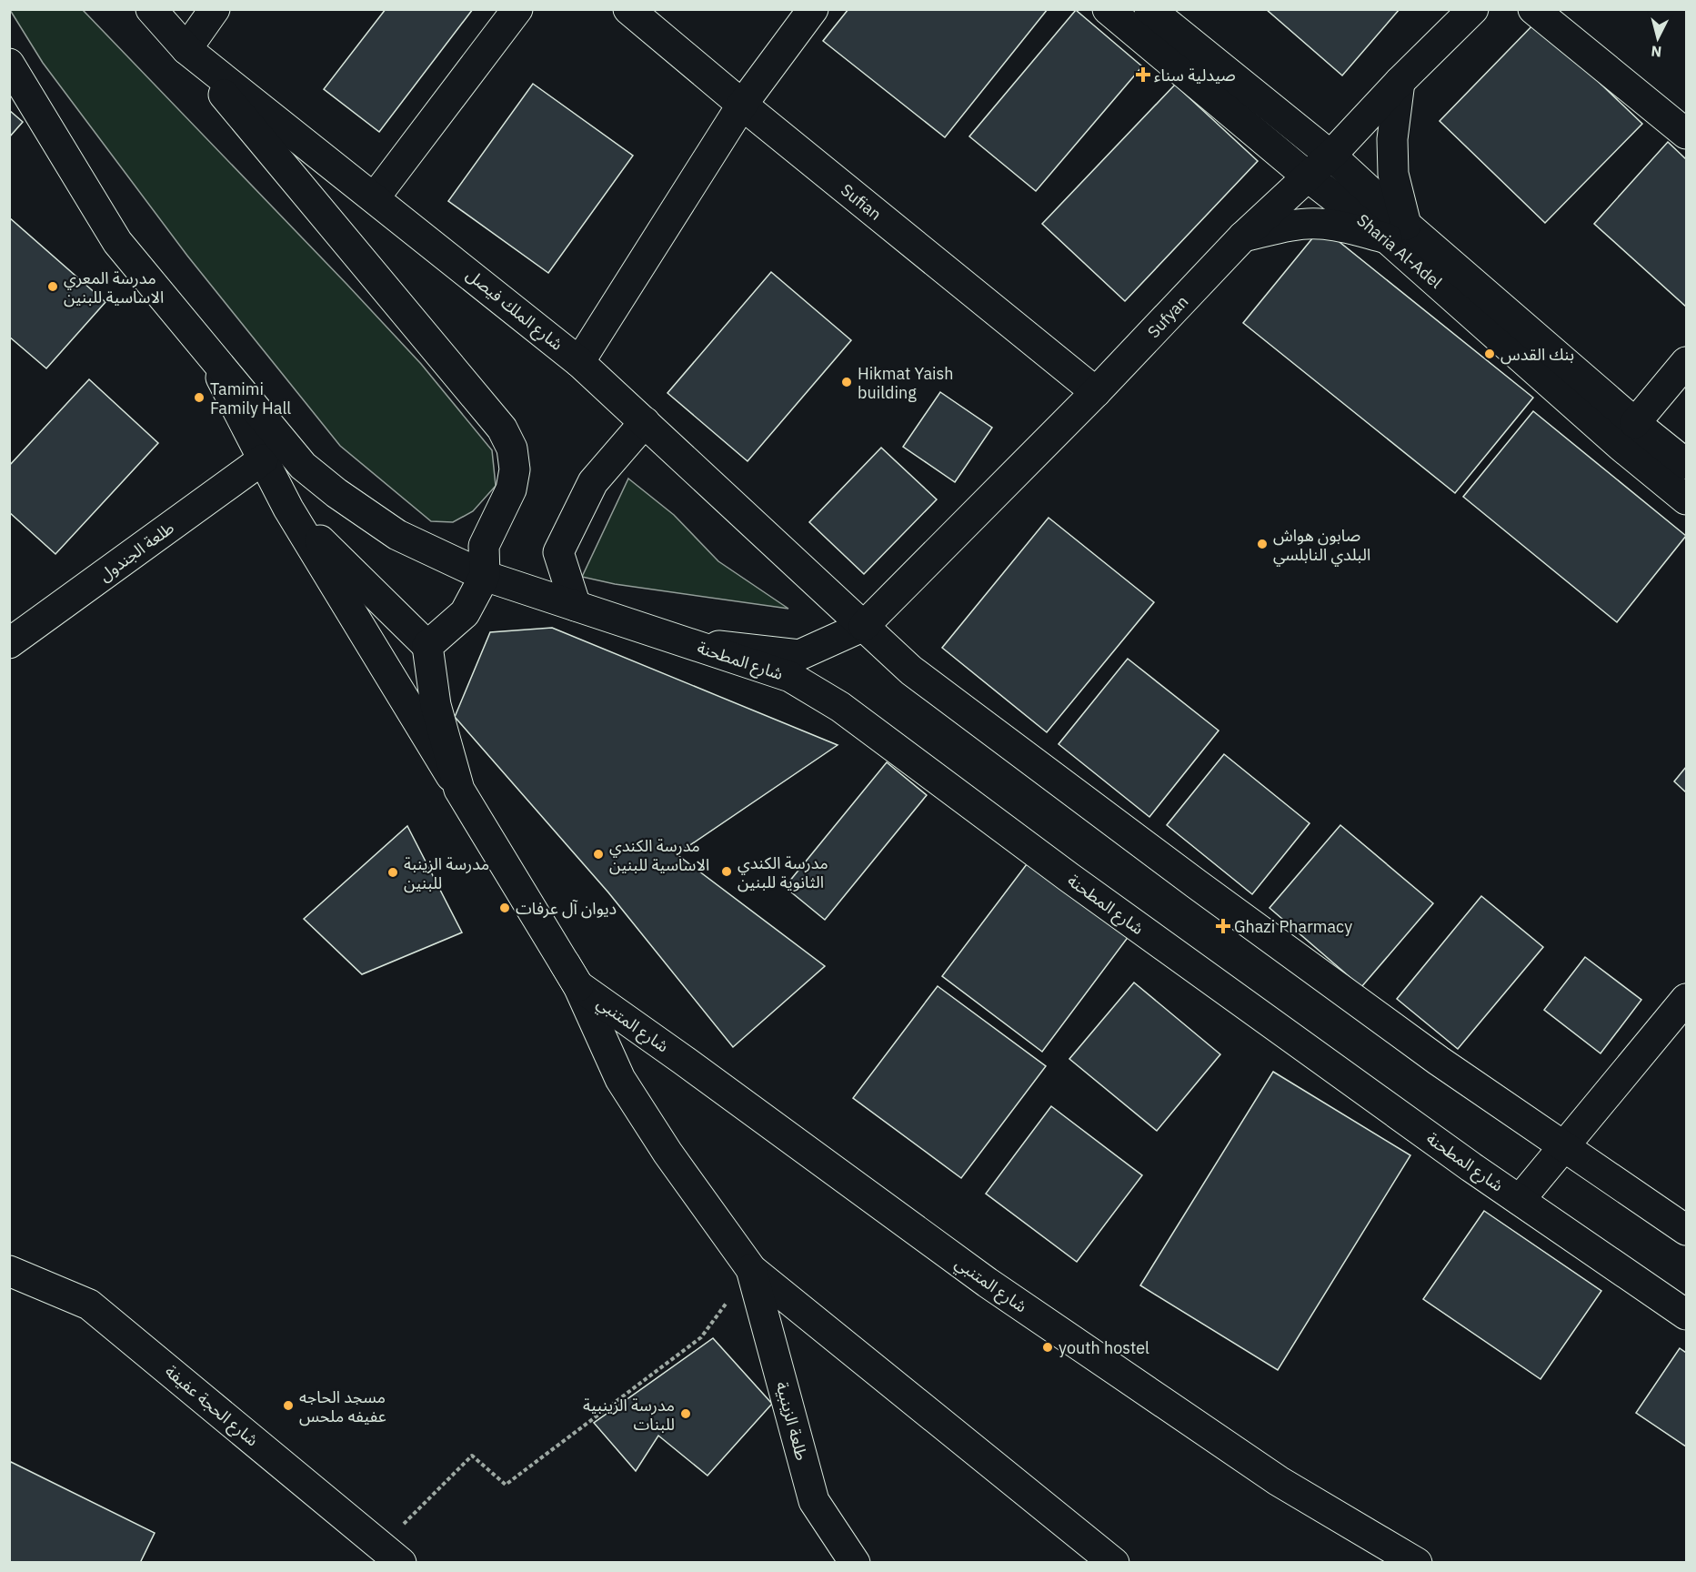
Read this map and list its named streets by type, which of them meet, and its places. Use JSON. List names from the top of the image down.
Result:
{
  "streets": {
    "street": [
      "Sufian",
      "Sharia Al-Adel",
      "شارع الملك فيصل",
      "Sufyan",
      "طلعة الجندول",
      "شارع المطحنة",
      "شارع المتنبي",
      "شارع الحجة عفيفة",
      "طلعة الزينبية"
    ]
  },
  "crossings": [
    ["Sufian", "Sufyan"],
    ["Sharia Al-Adel", "Sufyan"],
    ["شارع الملك فيصل", "Sufyan"]
  ],
  "places": {
    "health": ["صيدلية سناء", "Ghazi Pharmacy"],
    "other": [
      "مدرسة المعري الاساسية للبنين",
      "بنك القدس",
      "Hikmat Yaish building",
      "Tamimi Family Hall",
      "صابون هواش البلدي النابلسي",
      "مدرسة الكندي الاساسية للبنين",
      "مدرسة الكندي الثانوية للبنين",
      "مدرسة الزينبة للبنين",
      "ديوان آل عرفات",
      "youth hostel",
      "مسجد الحاجه عفيفه ملحس",
      "مدرسة الزينبية للبنات"
    ]
  },
  "north": "bottom"
}
